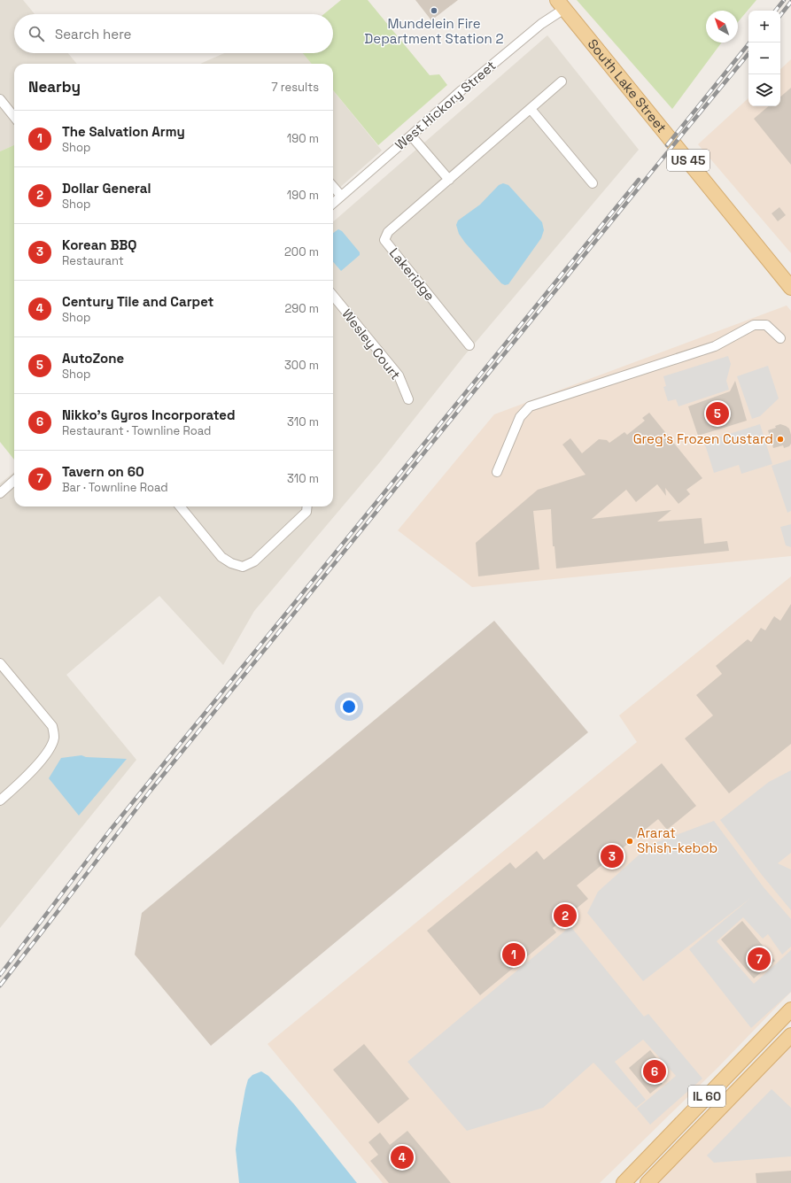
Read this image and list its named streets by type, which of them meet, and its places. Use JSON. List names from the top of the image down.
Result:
{
  "streets": {
    "main road": ["South Lake Street", "US 45", "IL 60"],
    "street": ["West Hickory Street", "Lakeridge", "Wesley Court"]
  },
  "crossings": [
    ["South Lake Street", "West Hickory Street"]
  ],
  "places": ["Mundelein Fire Department Station 2", "Greg's Frozen Custard", "Ararat Shish-kebob"],
  "north": "top left",
  "page": {
    "map_buttons": ["+", "−"],
    "search": "Search here",
    "heading": ["Nearby", "7 results"],
    "list": [
      {
        "mark": "1",
        "name": "The Salvation Army",
        "note": "Shop",
        "value": "190 m"
      },
      {
        "mark": "2",
        "name": "Dollar General",
        "note": "Shop",
        "value": "190 m"
      },
      {
        "mark": "3",
        "name": "Korean BBQ",
        "note": "Restaurant",
        "value": "200 m"
      },
      {
        "mark": "4",
        "name": "Century Tile and Carpet",
        "note": "Shop",
        "value": "290 m"
      },
      {
        "mark": "5",
        "name": "AutoZone",
        "note": "Shop",
        "value": "300 m"
      },
      {
        "mark": "6",
        "name": "Nikko's Gyros Incorporated",
        "note": "Restaurant · Townline Road",
        "value": "310 m"
      },
      {
        "mark": "7",
        "name": "Tavern on 60",
        "note": "Bar · Townline Road",
        "value": "310 m"
      }
    ],
    "pins": [
      "5",
      "3",
      "2",
      "1",
      "7",
      "6",
      "4"
    ]
  }
}
